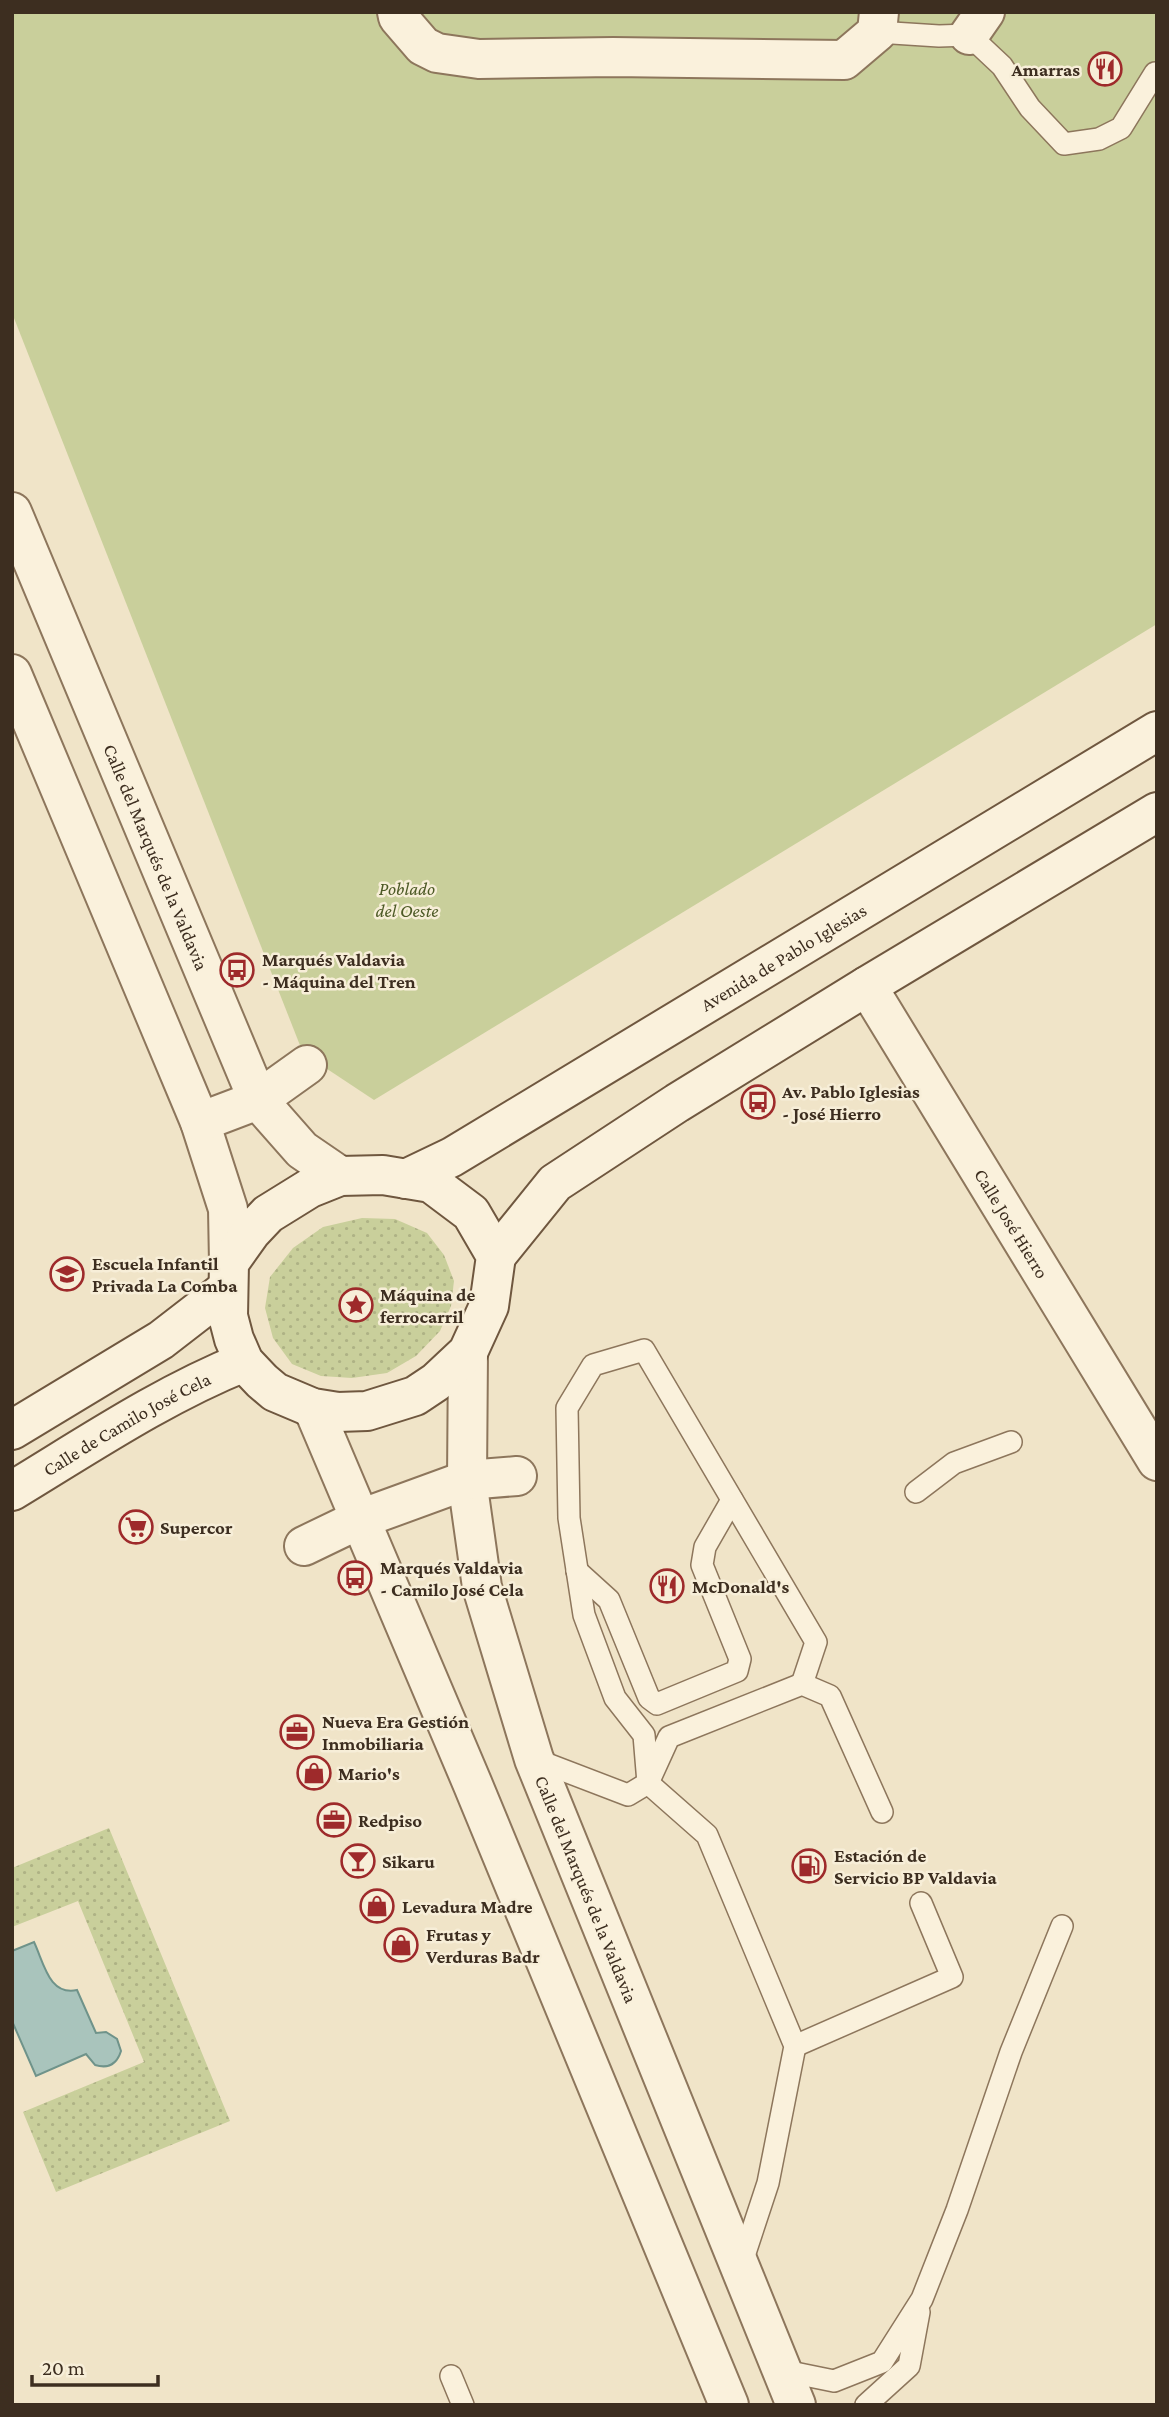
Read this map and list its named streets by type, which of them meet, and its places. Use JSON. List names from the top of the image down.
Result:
{
  "streets": {
    "street": [
      "Calle del Marqués de la Valdavia",
      "Avenida de Pablo Iglesias",
      "Calle José Hierro",
      "Calle de Camilo José Cela"
    ]
  },
  "parks": ["Poblado del Oeste"],
  "places": {
    "restaurant": ["Amarras", "McDonald's"],
    "bus stop": ["Marqués Valdavia - Máquina del Tren", "Av. Pablo Iglesias - José Hierro", "Marqués Valdavia - Camilo José Cela"],
    "school or university": ["Escuela Infantil Privada La Comba"],
    "place": ["Máquina de ferrocarril"],
    "supermarket": ["Supercor"],
    "office": ["Nueva Era Gestión Inmobiliaria", "Redpiso"],
    "shop": ["Mario's", "Levadura Madre", "Frutas y Verduras Badr"],
    "bar": ["Sikaru"],
    "fuel station": ["Estación de Servicio BP Valdavia"]
  },
  "scale_bar": "20 m"
}
